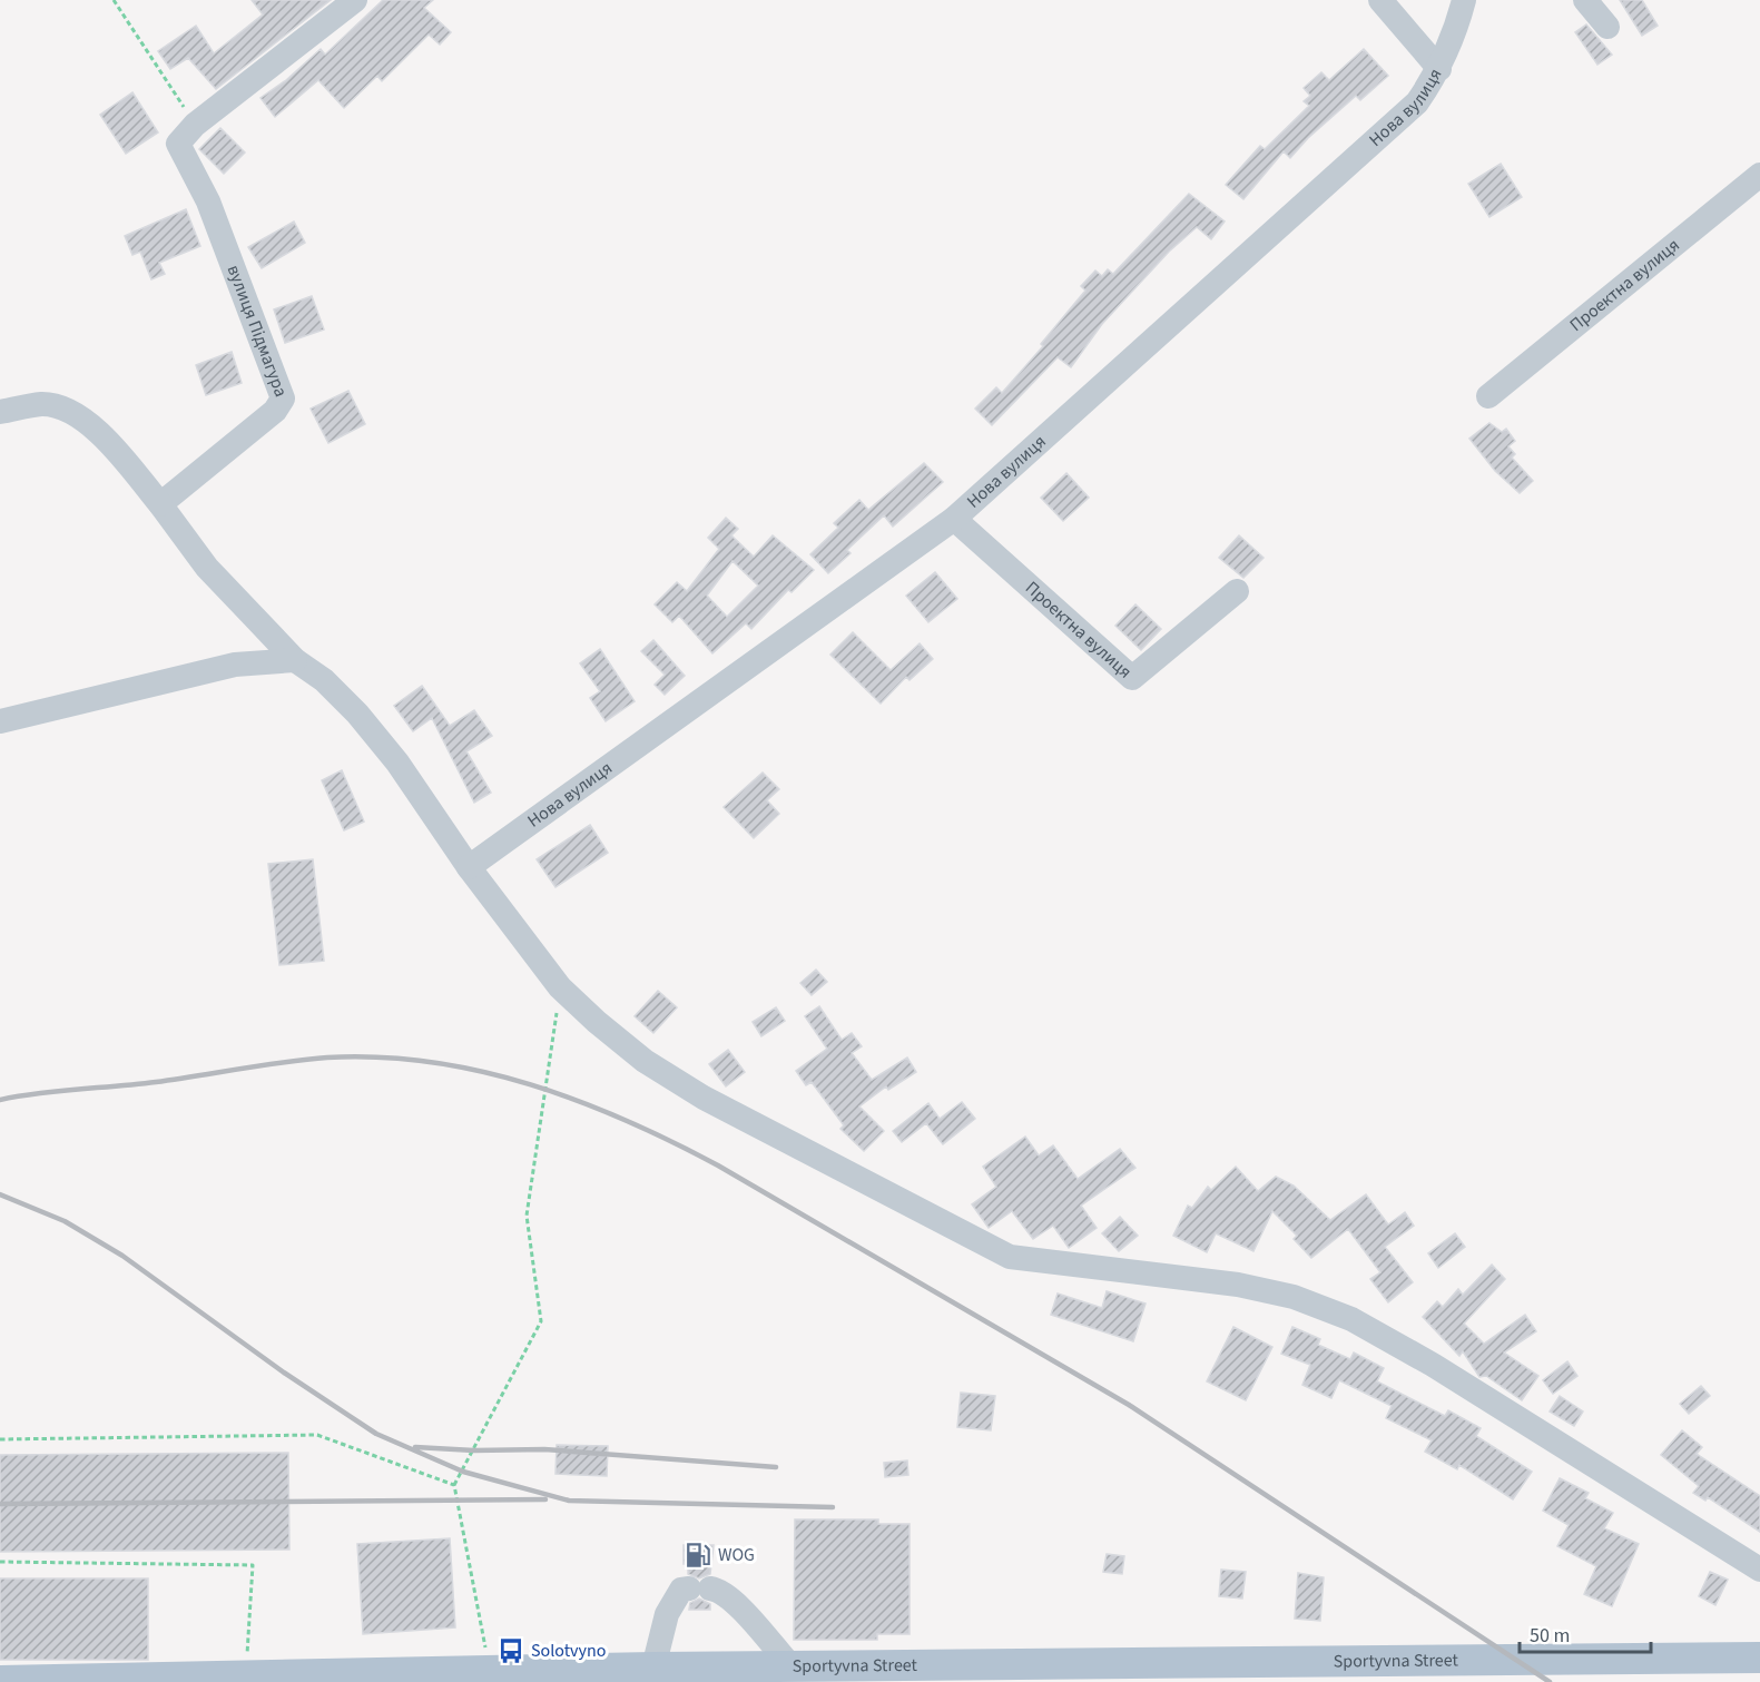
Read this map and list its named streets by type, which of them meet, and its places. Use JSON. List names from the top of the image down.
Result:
{
  "streets": {
    "main road": ["Sportyvna Street"],
    "street": ["Нова вулиця", "Проектна вулиця", "вулиця Підмагура"]
  },
  "crossings": [
    ["Нова вулиця", "Проектна вулиця"]
  ],
  "places": {
    "fuel station": ["WOG"],
    "bus stop": ["Solotvyno"]
  },
  "scale_bar": "50 m"
}
